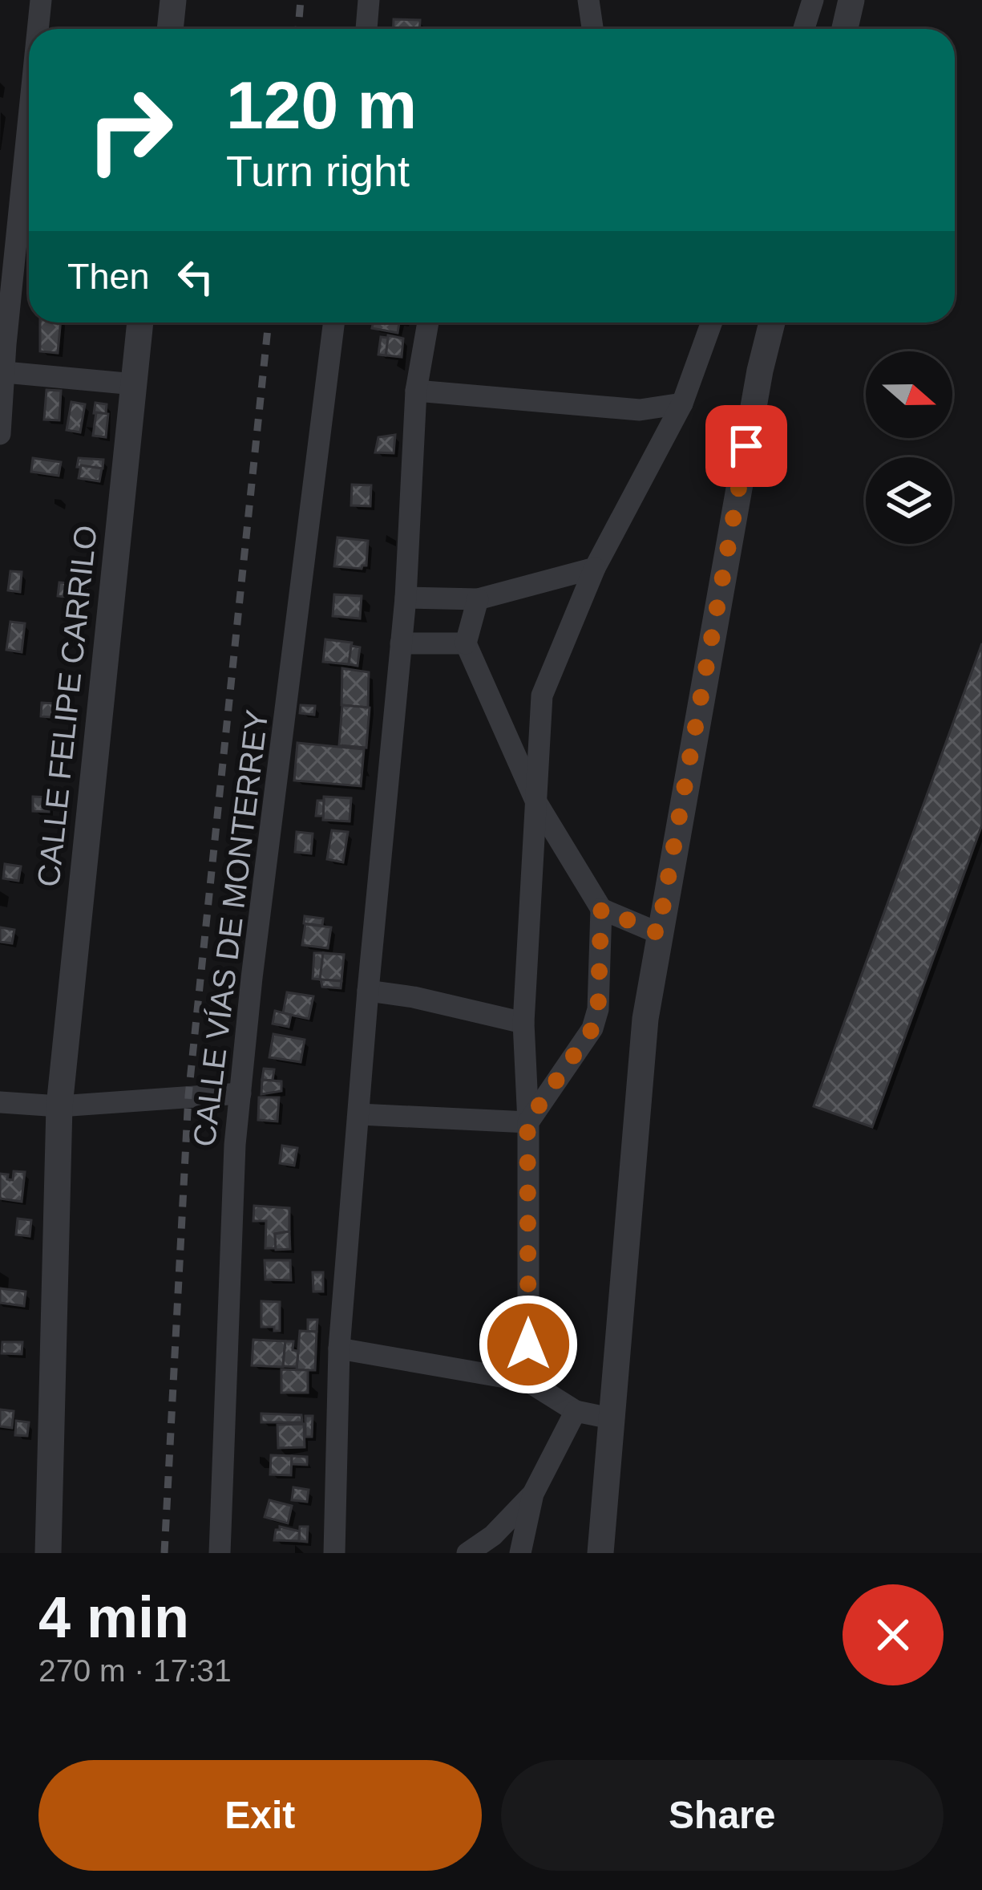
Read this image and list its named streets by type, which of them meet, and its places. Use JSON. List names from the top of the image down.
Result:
{
  "streets": {
    "street": ["CALLE FELIPE CARRILO", "CALLE VÍAS DE MONTERREY"]
  },
  "north": "right",
  "page": {
    "turn": ["120 m", "Turn right"],
    "then": "Then",
    "heading": ["4 min", "270 m · 17:31"],
    "buttons": ["Exit", "Share"]
  }
}
